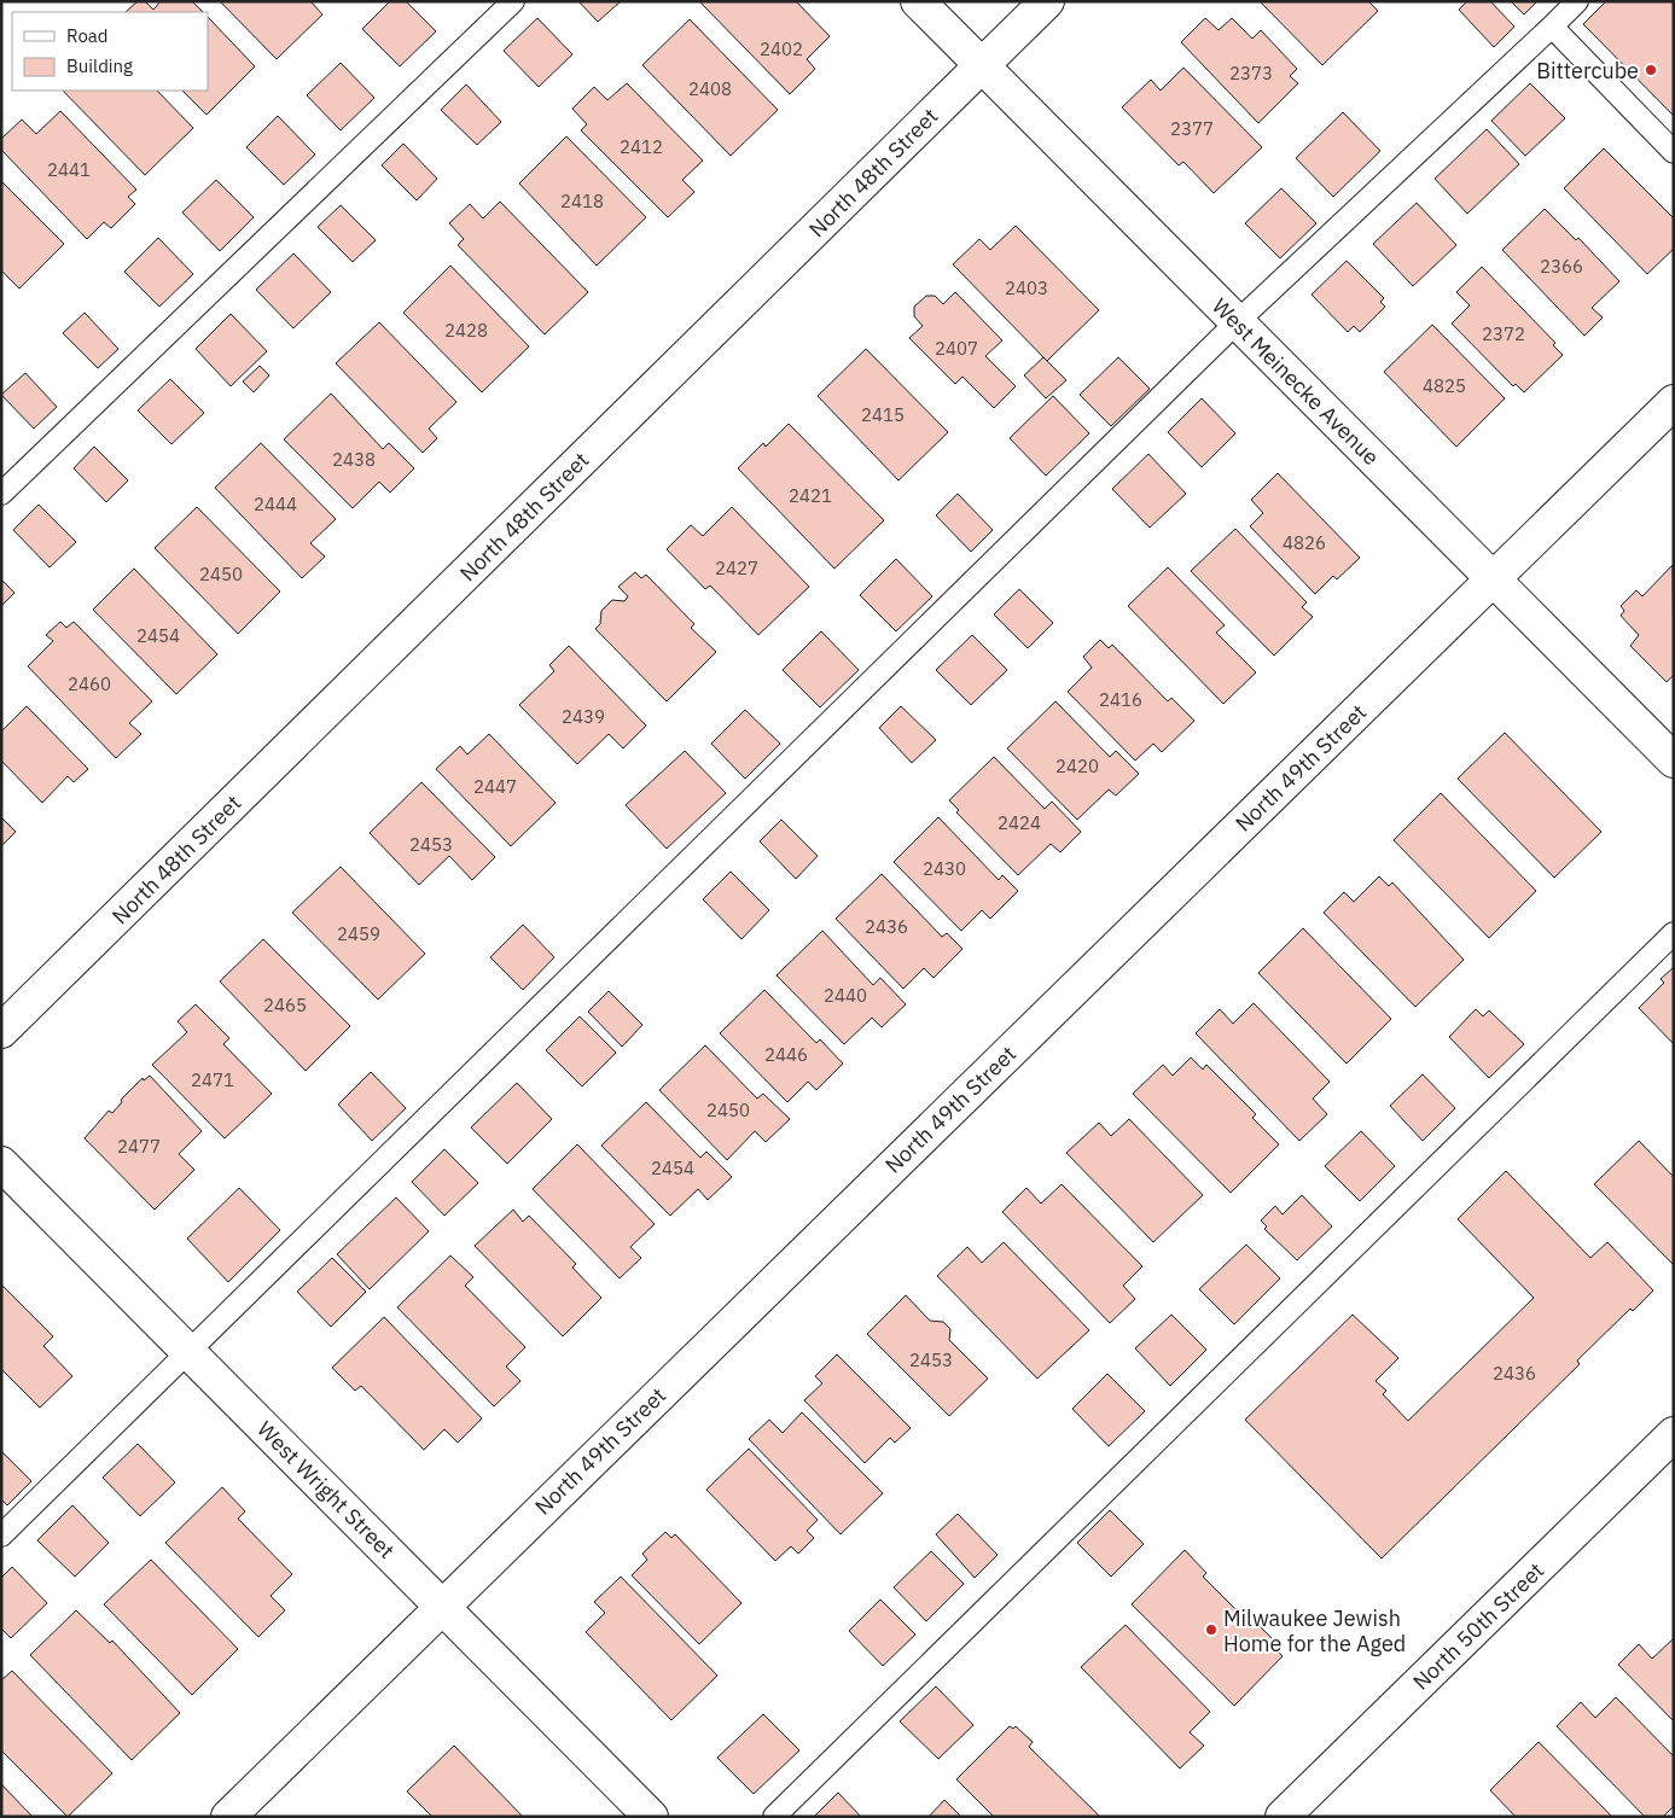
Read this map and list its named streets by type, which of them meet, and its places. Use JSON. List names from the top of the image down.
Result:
{
  "streets": {
    "street": [
      "North 48th Street",
      "West Meinecke Avenue",
      "North 49th Street",
      "West Wright Street",
      "North 50th Street"
    ]
  },
  "crossings": [
    ["North 48th Street", "West Meinecke Avenue"],
    ["West Meinecke Avenue", "North 49th Street"],
    ["North 49th Street", "West Wright Street"]
  ],
  "places": ["Bittercube", "Milwaukee Jewish Home for the Aged"],
  "house_numbers": [
    "2402",
    "2373",
    "2408",
    "2377",
    "2412",
    "2441",
    "2418",
    "2366",
    "2403",
    "2428",
    "2372",
    "2407",
    "4825",
    "2415",
    "2438",
    "2421",
    "2444",
    "4826",
    "2427",
    "2450",
    "2454",
    "2460",
    "2416",
    "2439",
    "2420",
    "2447",
    "2424",
    "2453",
    "2430",
    "2436",
    "2459",
    "2440",
    "2465",
    "2446",
    "2471",
    "2450",
    "2477",
    "2454",
    "2453",
    "2436"
  ],
  "legend": ["Road", "Building"]
}
